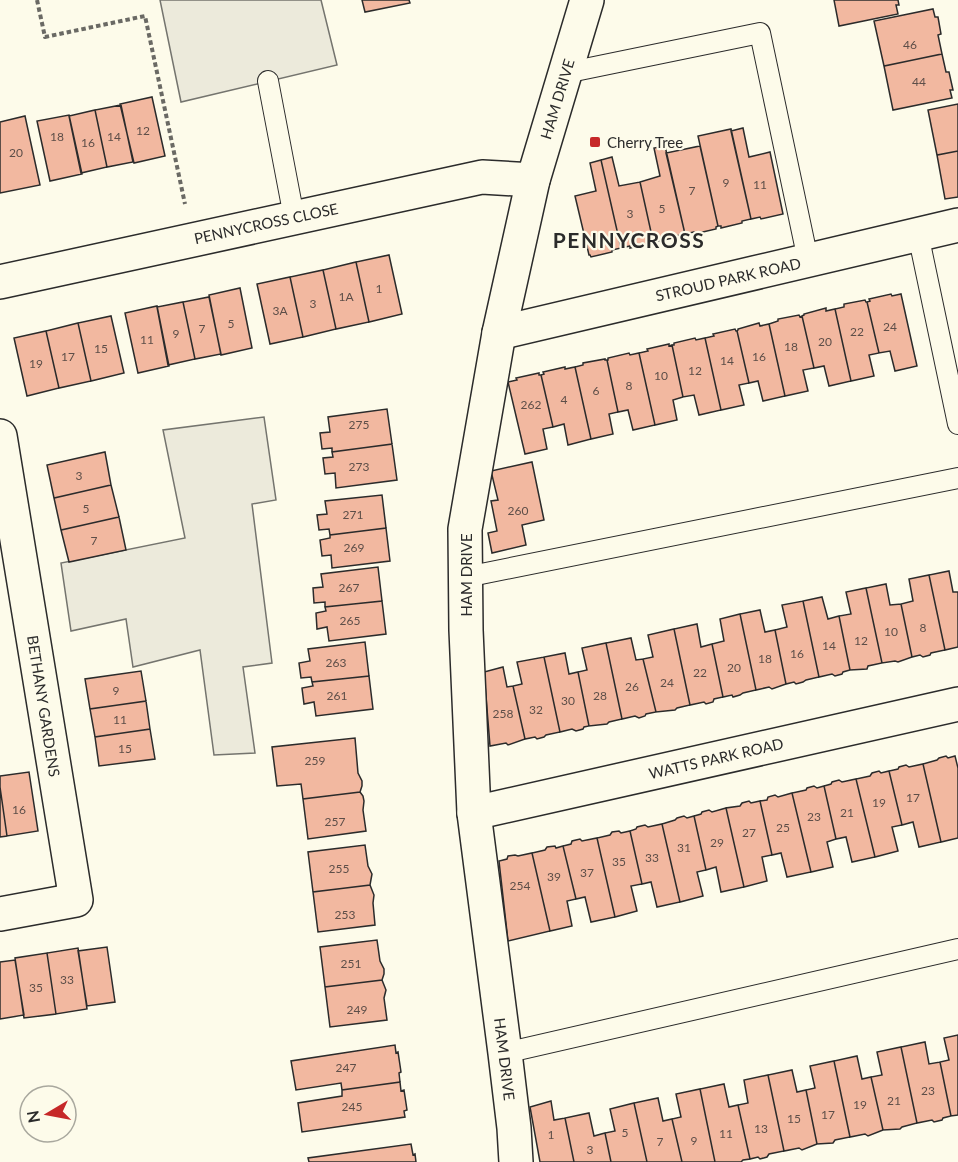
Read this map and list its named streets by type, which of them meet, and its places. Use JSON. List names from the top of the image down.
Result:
{
  "streets": {
    "street": [
      "HAM DRIVE",
      "PENNYCROSS CLOSE",
      "STROUD PARK ROAD",
      "BETHANY GARDENS",
      "WATTS PARK ROAD"
    ]
  },
  "crossings": [
    ["HAM DRIVE", "PENNYCROSS CLOSE"],
    ["HAM DRIVE", "STROUD PARK ROAD"],
    ["HAM DRIVE", "WATTS PARK ROAD"]
  ],
  "districts": ["PENNYCROSS"],
  "places": {
    "transit": ["Cherry Tree"]
  },
  "house_numbers": [
    "46",
    "44",
    "12",
    "18",
    "14",
    "16",
    "20",
    "9",
    "11",
    "7",
    "5",
    "3",
    "1",
    "1A",
    "3",
    "3A",
    "5",
    "24",
    "7",
    "22",
    "9",
    "11",
    "20",
    "18",
    "15",
    "17",
    "16",
    "14",
    "19",
    "12",
    "10",
    "8",
    "6",
    "4",
    "262",
    "275",
    "273",
    "3",
    "5",
    "260",
    "271",
    "7",
    "269",
    "267",
    "265",
    "8",
    "10",
    "12",
    "14",
    "16",
    "18",
    "263",
    "20",
    "22",
    "24",
    "26",
    "9",
    "261",
    "28",
    "30",
    "32",
    "258",
    "11",
    "15",
    "259",
    "17",
    "19",
    "16",
    "21",
    "23",
    "257",
    "25",
    "27",
    "29",
    "31",
    "33",
    "35",
    "255",
    "37",
    "39",
    "254",
    "253",
    "251",
    "33",
    "35",
    "249",
    "247",
    "23",
    "21",
    "19",
    "245",
    "17",
    "15",
    "13",
    "5",
    "11",
    "1",
    "9",
    "7",
    "3"
  ],
  "north": "left"
}
